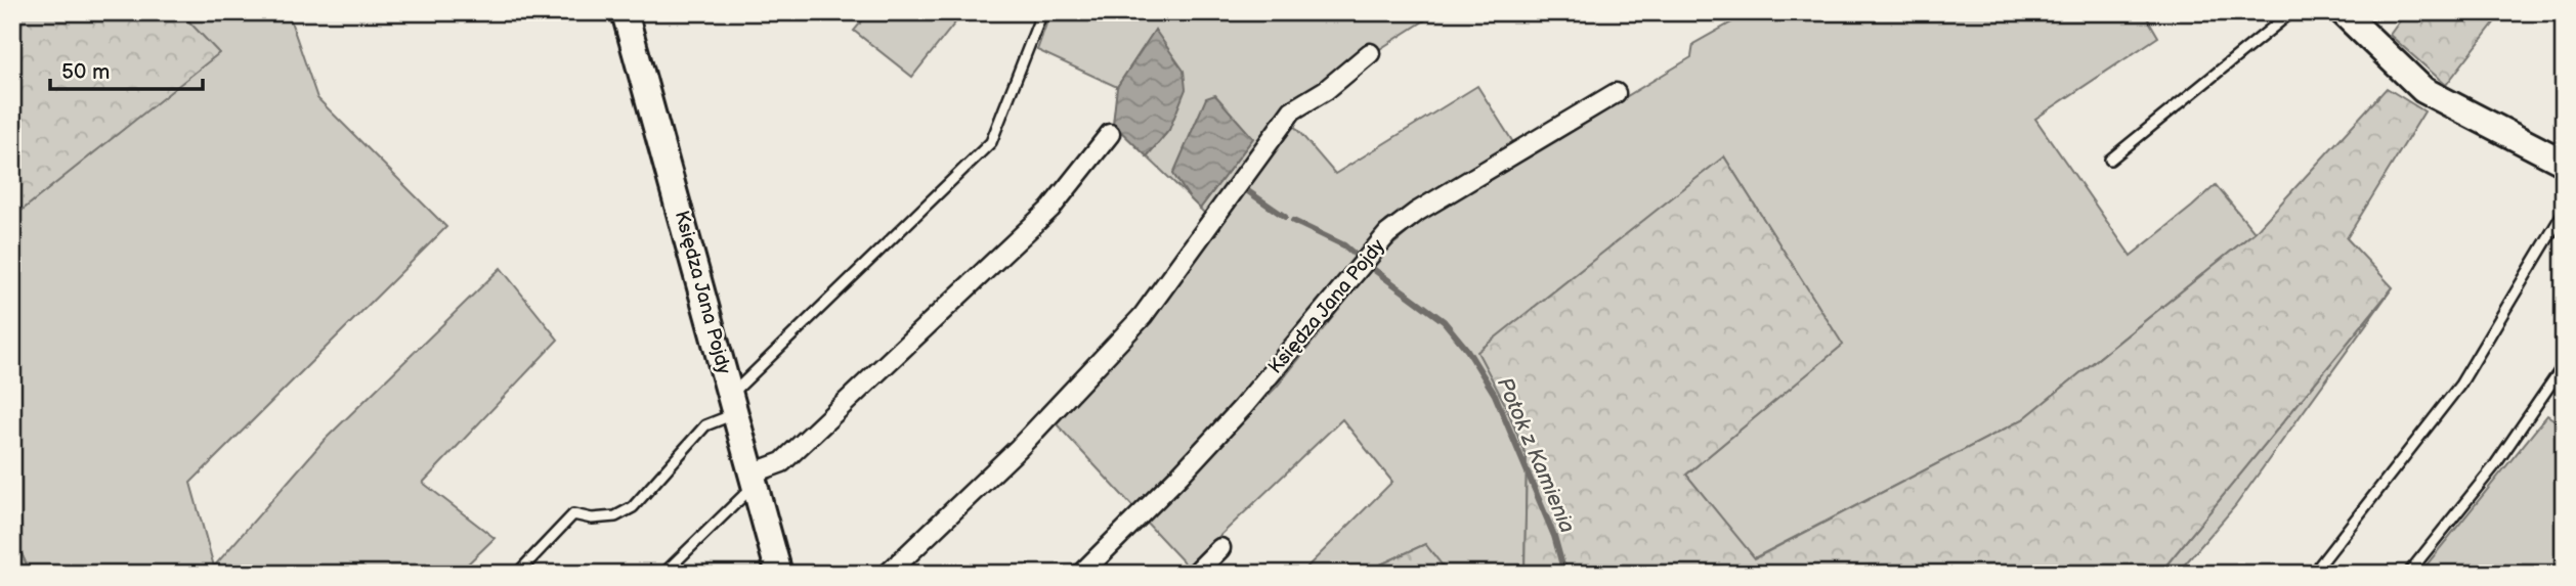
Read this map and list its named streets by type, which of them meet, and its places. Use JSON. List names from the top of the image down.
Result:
{
  "streets": {
    "street": ["Księdza Jana Pojdy"]
  },
  "water": ["Potok z Kamienia"],
  "scale_bar": "50 m"
}
